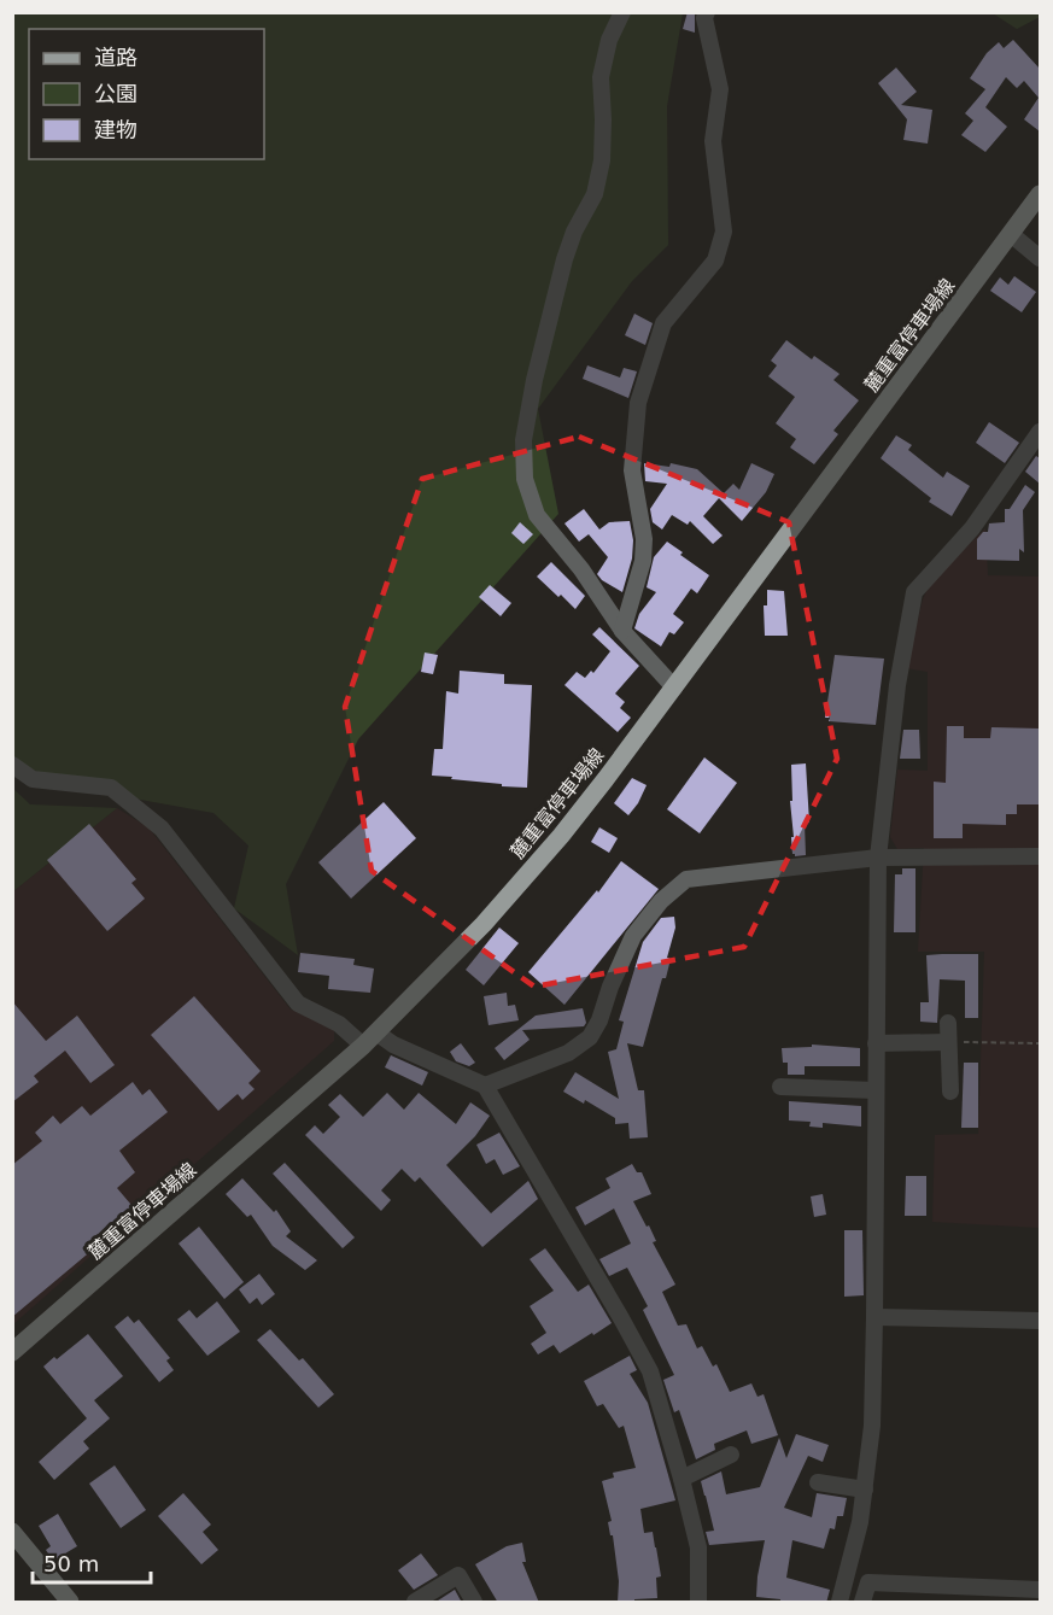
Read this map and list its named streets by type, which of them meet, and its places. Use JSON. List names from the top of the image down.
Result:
{
  "streets": {
    "main road": ["麓重富停車場線"]
  },
  "legend": ["道路", "公園", "建物"],
  "scale_bar": "50 m"
}
